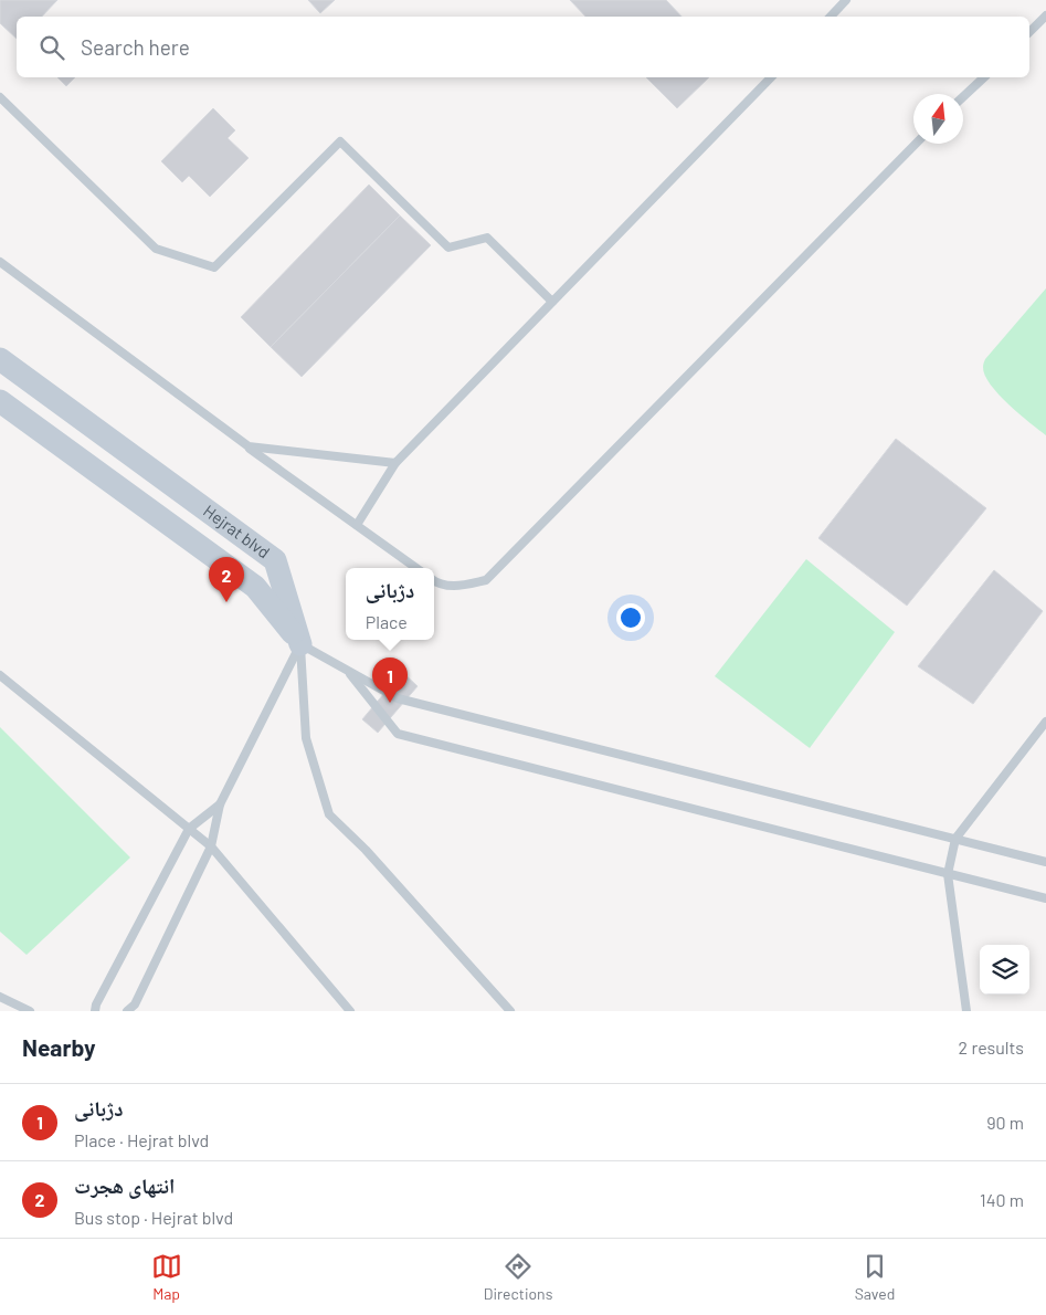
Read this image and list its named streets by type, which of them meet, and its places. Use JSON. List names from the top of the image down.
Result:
{
  "streets": {
    "main road": ["Hejrat blvd"]
  },
  "north": "top",
  "page": {
    "search": "Search here",
    "pins": ["2", "1"],
    "popup": ["دژبانی", "Place"],
    "heading": ["Nearby", "2 results"],
    "list": [
      {
        "mark": "1",
        "name": "دژبانی",
        "note": "Place · Hejrat blvd",
        "value": "90 m"
      },
      {
        "mark": "2",
        "name": "انتهای هجرت",
        "note": "Bus stop · Hejrat blvd",
        "value": "140 m"
      }
    ],
    "nav": ["Map", "Directions", "Saved"]
  }
}
